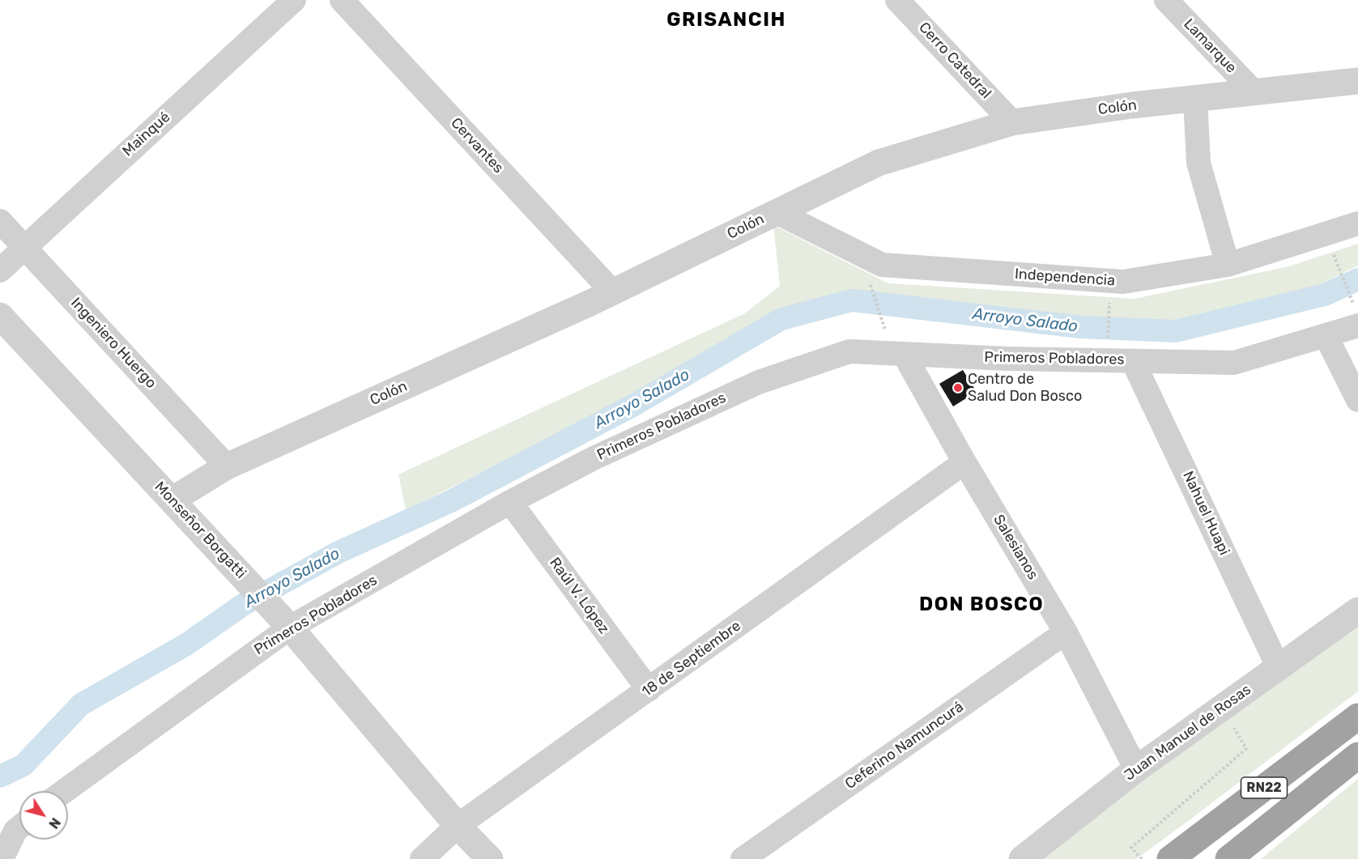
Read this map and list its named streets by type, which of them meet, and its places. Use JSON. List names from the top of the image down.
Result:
{
  "streets": {
    "highway": ["RN22"],
    "street": [
      "Lamarque",
      "Cerro Catedral",
      "Colón",
      "Mainqué",
      "Cervantes",
      "Independencia",
      "Ingeniero Huergo",
      "Primeros Pobladores",
      "Nahuel Huapi",
      "Monseñor Borgatti",
      "Salesianos",
      "Raúl V. López",
      "18 de Septiembre",
      "Juan Manuel de Rosas",
      "Ceferino Namuncurá"
    ]
  },
  "crossings": [
    ["Lamarque", "Colón"],
    ["Cerro Catedral", "Colón"],
    ["Colón", "Cervantes"],
    ["Colón", "Independencia"],
    ["Colón", "Ingeniero Huergo"],
    ["Colón", "Monseñor Borgatti"],
    ["Mainqué", "Ingeniero Huergo"],
    ["Primeros Pobladores", "Nahuel Huapi"],
    ["Primeros Pobladores", "Monseñor Borgatti"],
    ["Primeros Pobladores", "Salesianos"],
    ["Primeros Pobladores", "Raúl V. López"],
    ["Nahuel Huapi", "Juan Manuel de Rosas"],
    ["Monseñor Borgatti", "18 de Septiembre"],
    ["Salesianos", "18 de Septiembre"],
    ["Salesianos", "Juan Manuel de Rosas"],
    ["Salesianos", "Ceferino Namuncurá"],
    ["Raúl V. López", "18 de Septiembre"]
  ],
  "districts": ["GRISANCIH", "DON BOSCO"],
  "water": ["Arroyo Salado"],
  "places": ["Centro de Salud Don Bosco"],
  "north": "bottom right"
}
